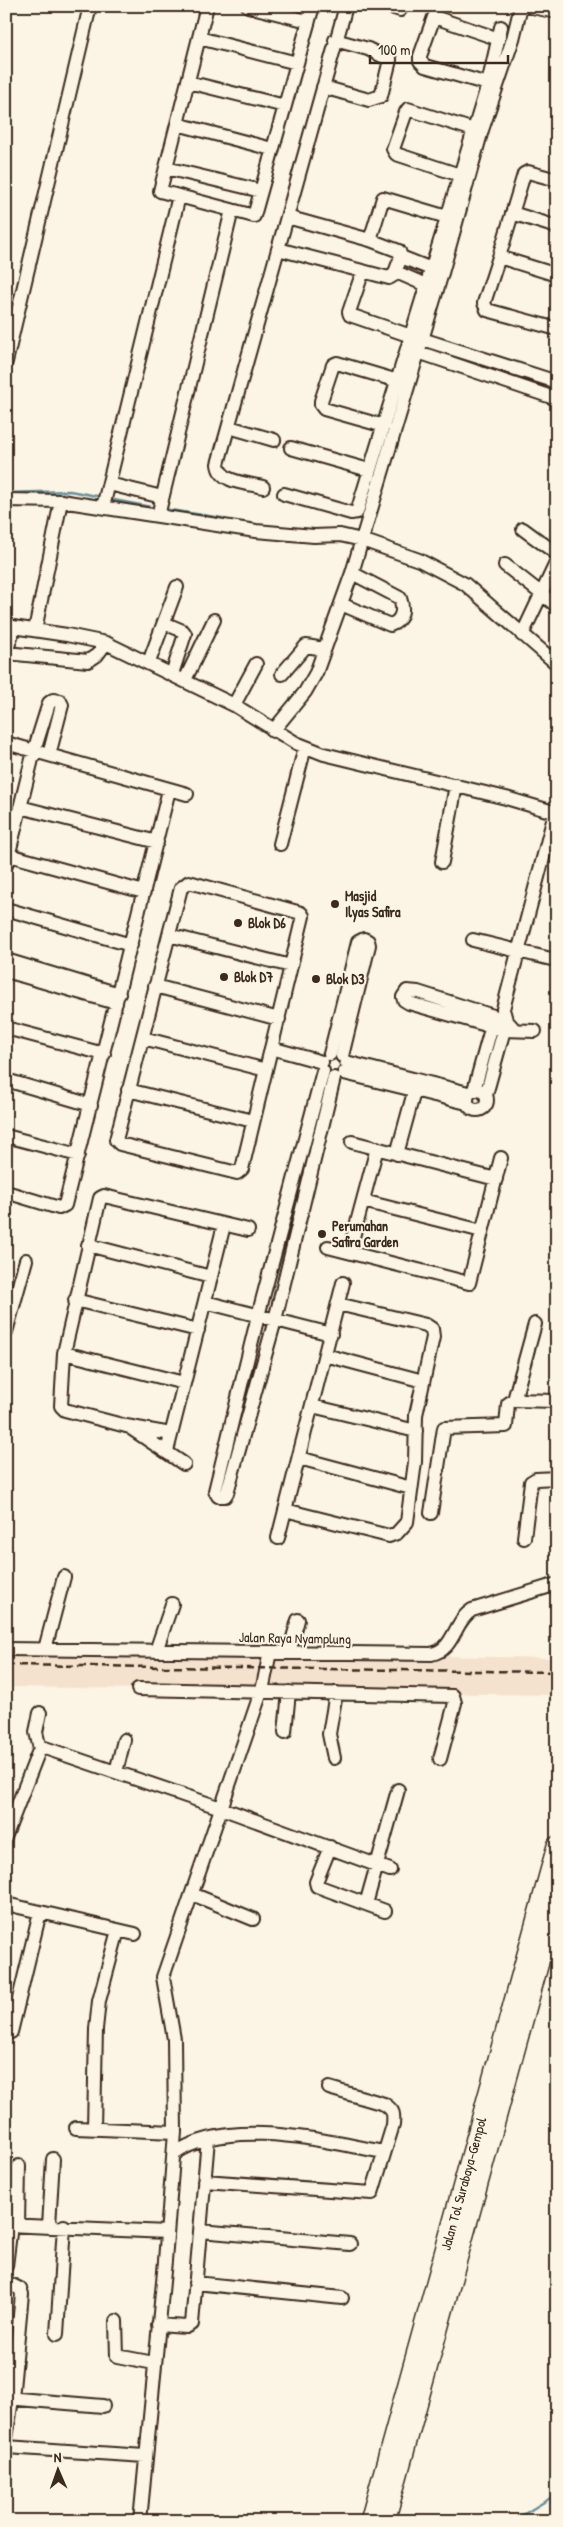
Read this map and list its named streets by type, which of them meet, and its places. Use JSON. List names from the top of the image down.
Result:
{
  "streets": {
    "highway": ["Jalan Tol Surabaya–Gempol"],
    "street": ["Jalan Raya Nyamplung"]
  },
  "places": [
    "Masjid Ilyas Safira",
    "Blok D6",
    "Blok D7",
    "Blok D3",
    "Perumahan Safira Garden"
  ],
  "scale_bar": "100 m",
  "north": "top"
}
